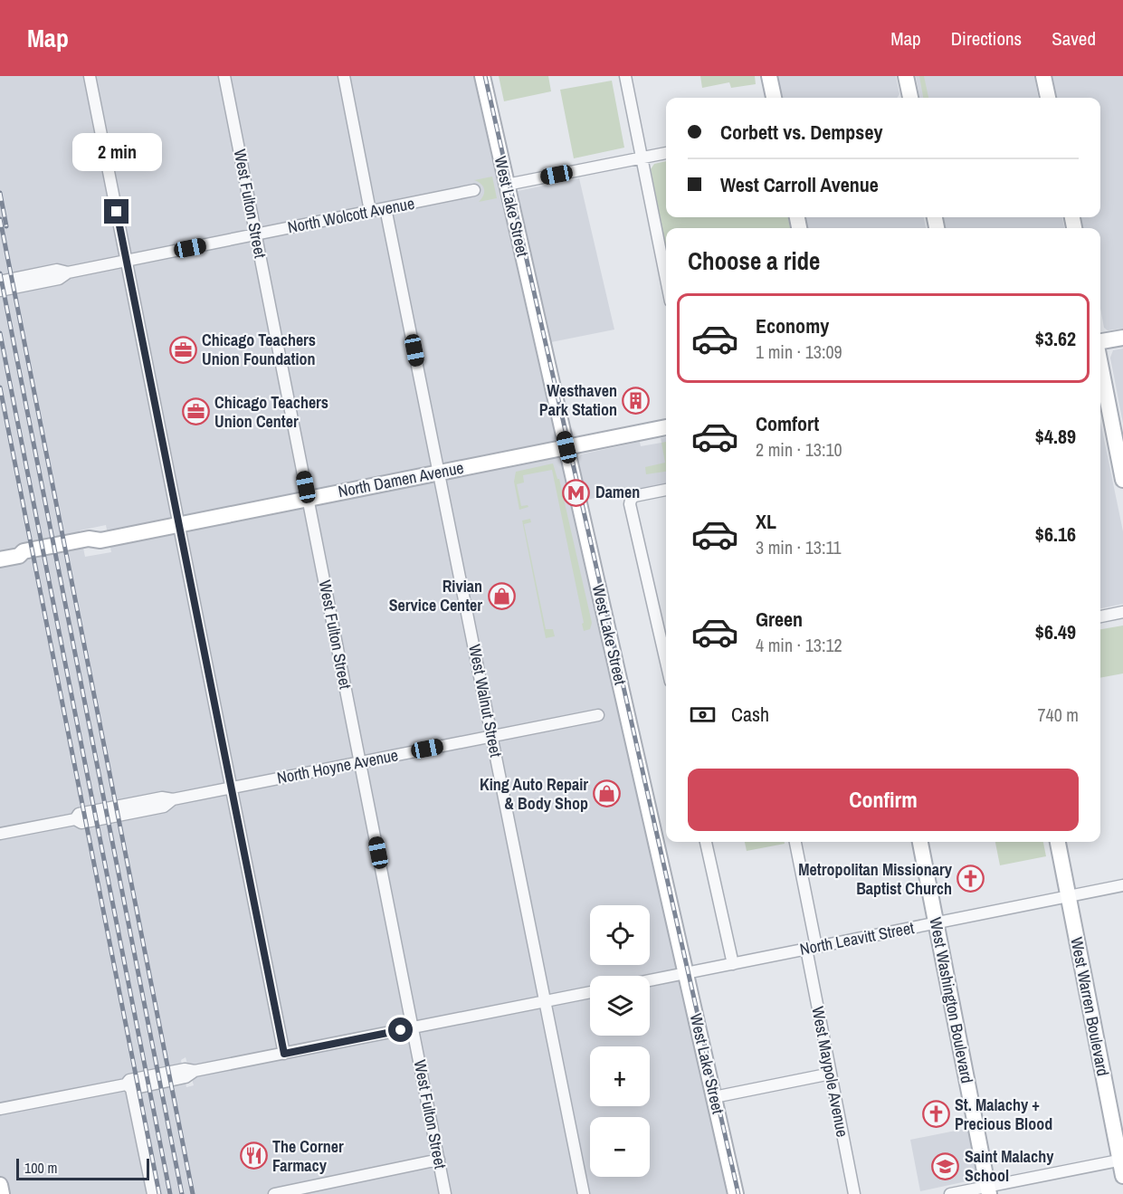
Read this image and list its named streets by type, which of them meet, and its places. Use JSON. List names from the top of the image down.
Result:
{
  "streets": {
    "main road": [
      "West Lake Street",
      "North Damen Avenue",
      "West Washington Boulevard",
      "West Warren Boulevard"
    ],
    "street": [
      "West Fulton Street",
      "North Wolcott Avenue",
      "West Walnut Street",
      "North Hoyne Avenue",
      "North Leavitt Street",
      "West Maypole Avenue"
    ]
  },
  "crossings": [
    ["West Fulton Street", "North Wolcott Avenue"],
    ["West Fulton Street", "North Damen Avenue"],
    ["West Fulton Street", "North Hoyne Avenue"],
    ["West Lake Street", "North Damen Avenue"],
    ["West Lake Street", "North Leavitt Street"],
    ["North Wolcott Avenue", "West Walnut Street"],
    ["North Damen Avenue", "West Walnut Street"],
    ["West Walnut Street", "North Hoyne Avenue"],
    ["North Leavitt Street", "West Washington Boulevard"],
    ["North Leavitt Street", "West Warren Boulevard"],
    ["North Leavitt Street", "West Maypole Avenue"]
  ],
  "places": {
    "office": ["Chicago Teachers Union Foundation", "Chicago Teachers Union Center"],
    "building": ["Westhaven Park Station"],
    "metro station": ["Damen"],
    "shop": ["Rivian Service Center", "King Auto Repair & Body Shop"],
    "church": ["Metropolitan Missionary Baptist Church", "St. Malachy + Precious Blood"],
    "restaurant": ["The Corner Farmacy"],
    "school or university": ["Saint Malachy School"]
  },
  "scale_bar": "100 m",
  "page": {
    "header": "Map",
    "nav": ["Map", "Directions", "Saved"],
    "banner": ["Corbett vs. Dempsey", "West Carroll Avenue"],
    "bubble": "2 min",
    "heading": "Choose a ride",
    "list": [
      {
        "name": "Economy",
        "note": "1 min · 13:09",
        "value": "$3.62"
      },
      {
        "name": "Comfort",
        "note": "2 min · 13:10",
        "value": "$4.89"
      },
      {
        "name": "XL",
        "note": "3 min · 13:11",
        "value": "$6.16"
      },
      {
        "name": "Green",
        "note": "4 min · 13:12",
        "value": "$6.49"
      }
    ],
    "pay": ["Cash", "740 m"],
    "buttons": "Confirm",
    "map_buttons": ["+", "−"],
    "scale": "100 m"
  }
}
